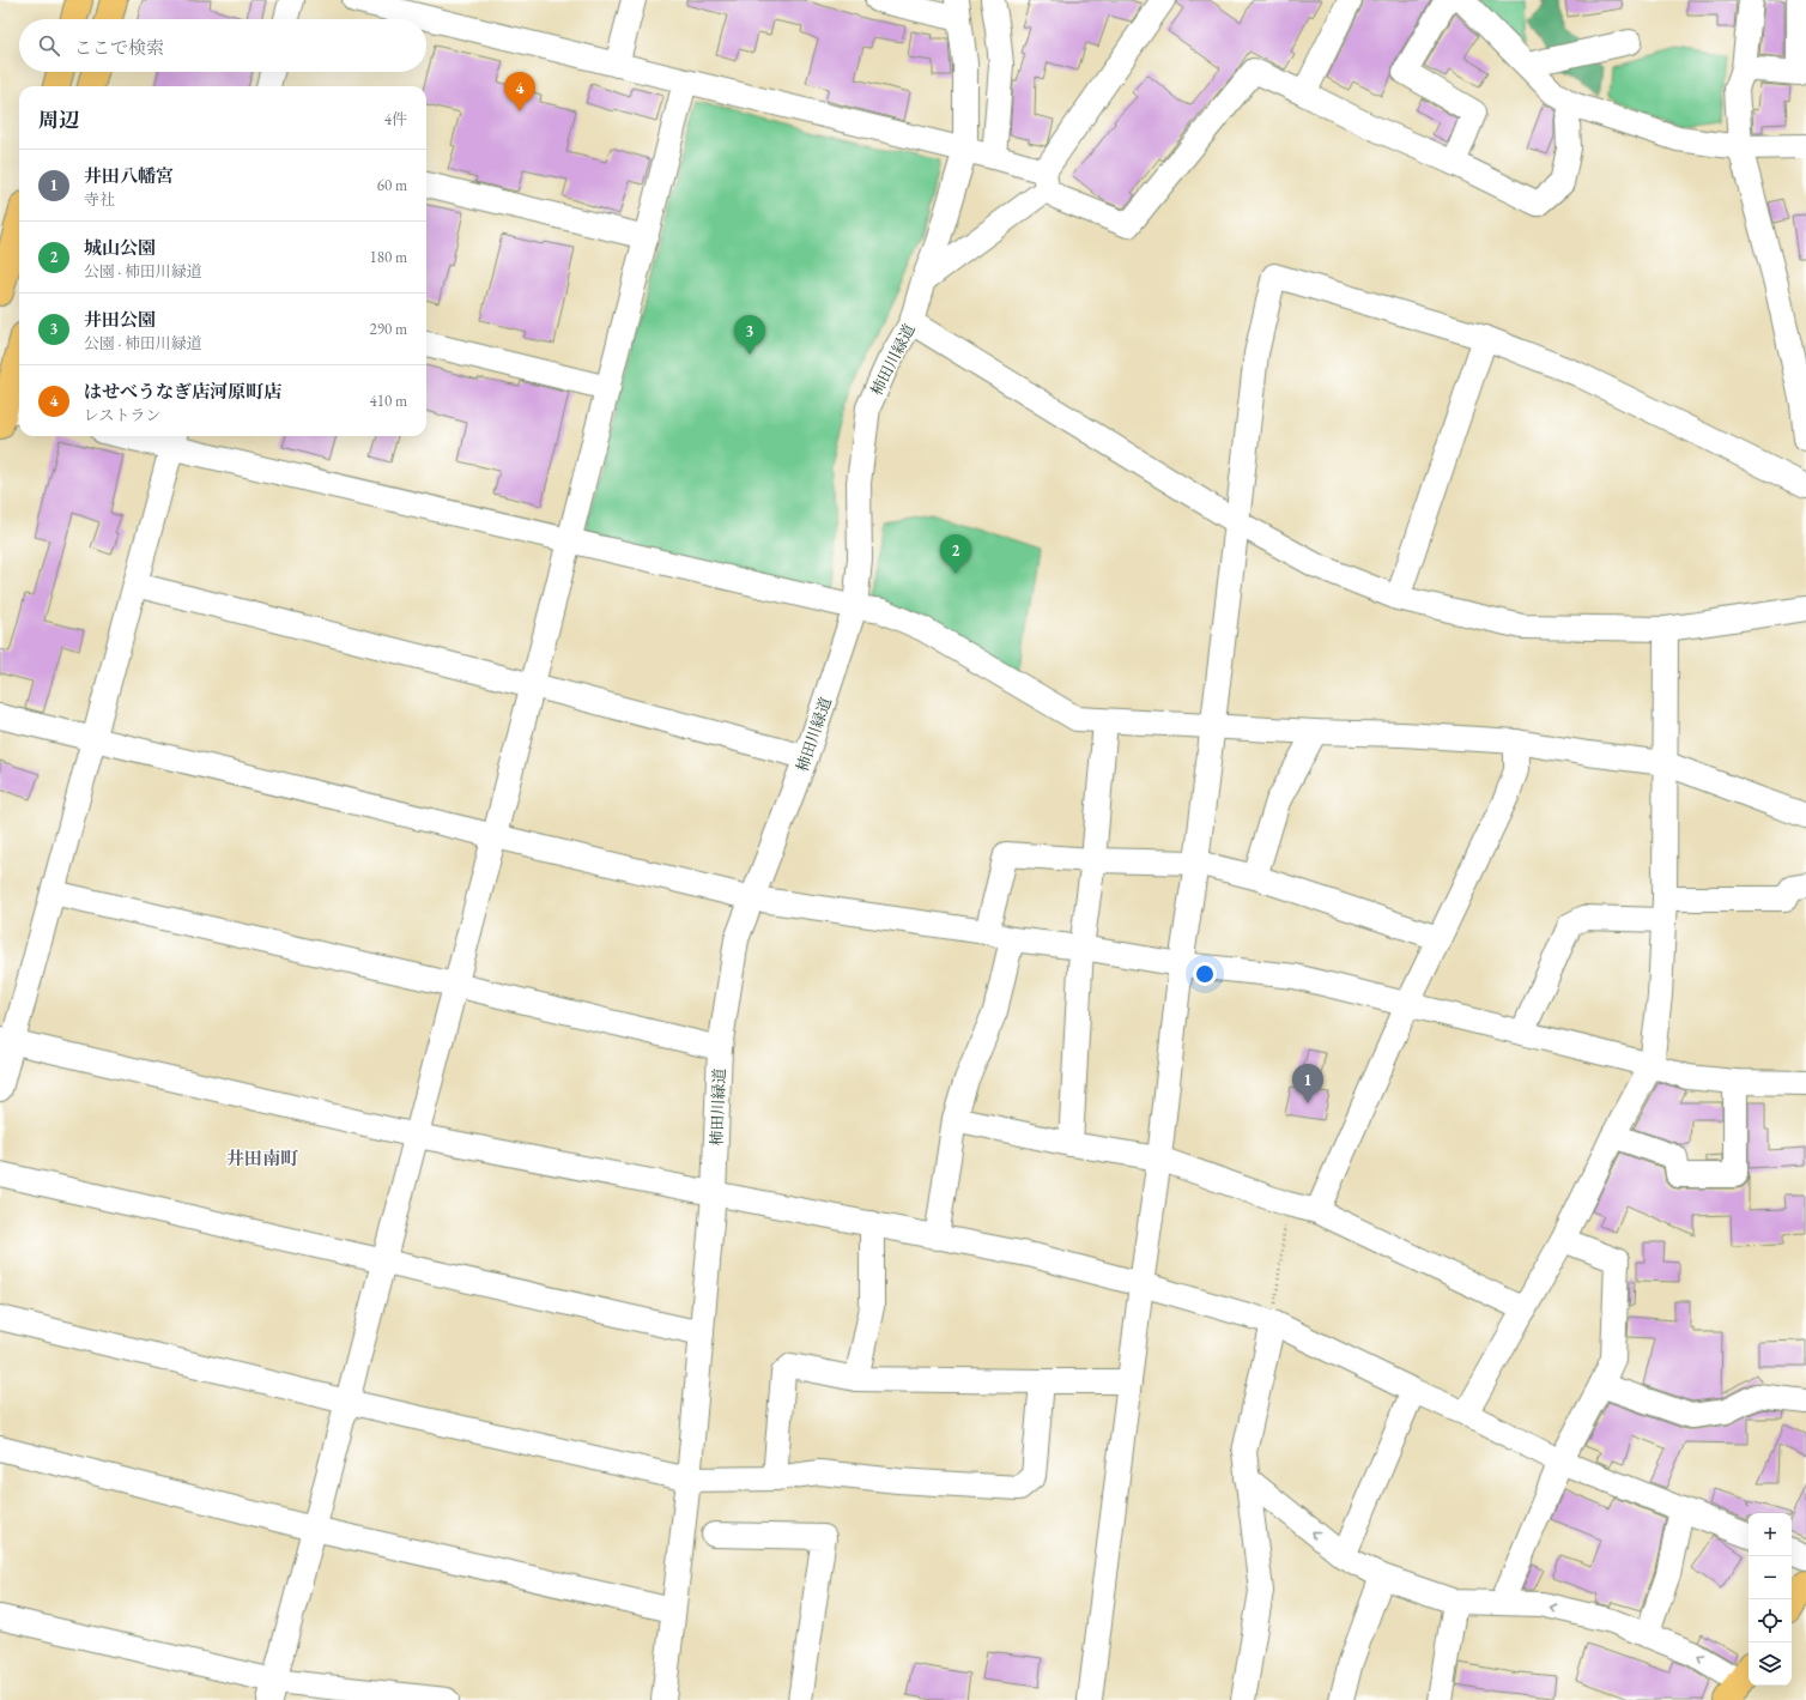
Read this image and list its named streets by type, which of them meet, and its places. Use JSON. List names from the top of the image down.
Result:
{
  "streets": {
    "street": ["柿田川緑道"]
  },
  "districts": ["井田南町"],
  "page": {
    "search": "ここで検索",
    "pins": [
      "4",
      "3",
      "2",
      "1"
    ],
    "heading": ["周辺", "4件"],
    "list": [
      {
        "mark": "1",
        "name": "井田八幡宮",
        "note": "寺社",
        "value": "60 m"
      },
      {
        "mark": "2",
        "name": "城山公園",
        "note": "公園 · 柿田川緑道",
        "value": "180 m"
      },
      {
        "mark": "3",
        "name": "井田公園",
        "note": "公園 · 柿田川緑道",
        "value": "290 m"
      },
      {
        "mark": "4",
        "name": "はせべうなぎ店河原町店",
        "note": "レストラン",
        "value": "410 m"
      }
    ],
    "map_buttons": ["+", "−"]
  }
}
